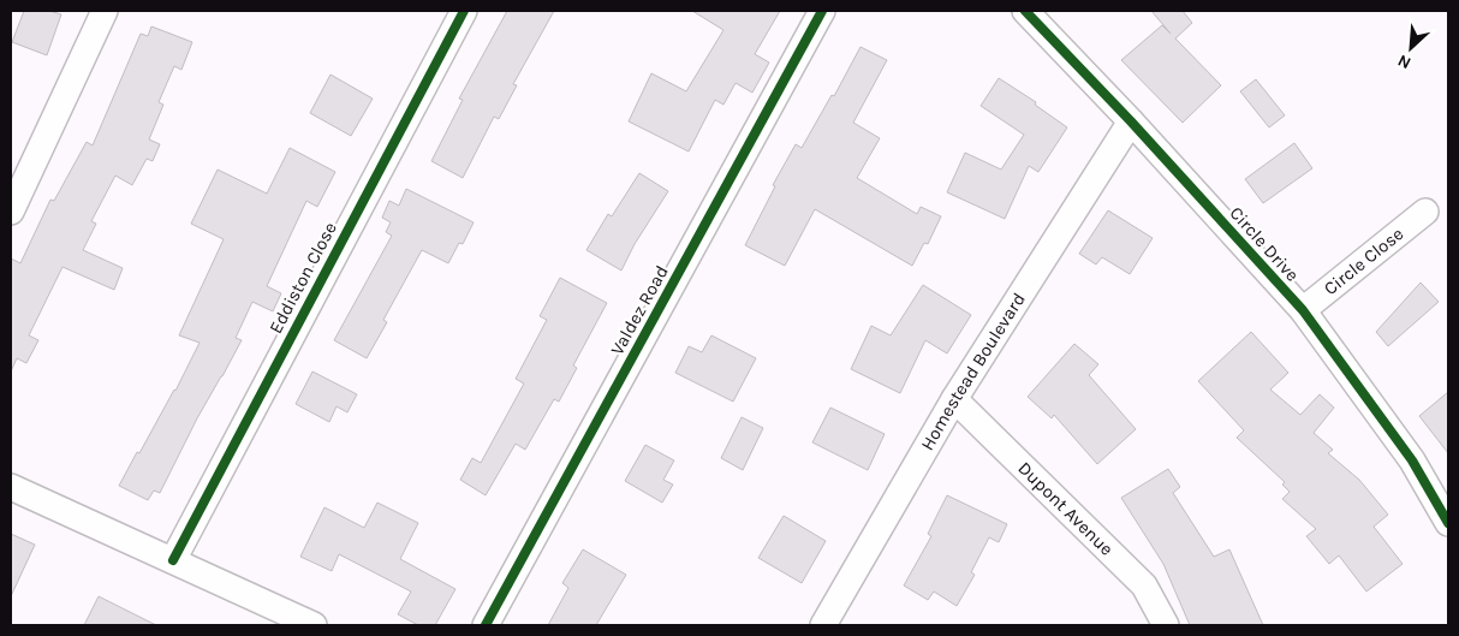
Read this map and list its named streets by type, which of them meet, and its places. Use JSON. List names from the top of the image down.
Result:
{
  "streets": {
    "street": [
      "Circle Drive",
      "Circle Close",
      "Eddiston Close",
      "Valdez Road",
      "Homestead Boulevard",
      "Dupont Avenue"
    ]
  },
  "crossings": [
    ["Circle Drive", "Circle Close"],
    ["Circle Drive", "Homestead Boulevard"],
    ["Homestead Boulevard", "Dupont Avenue"]
  ],
  "north": "bottom left"
}
